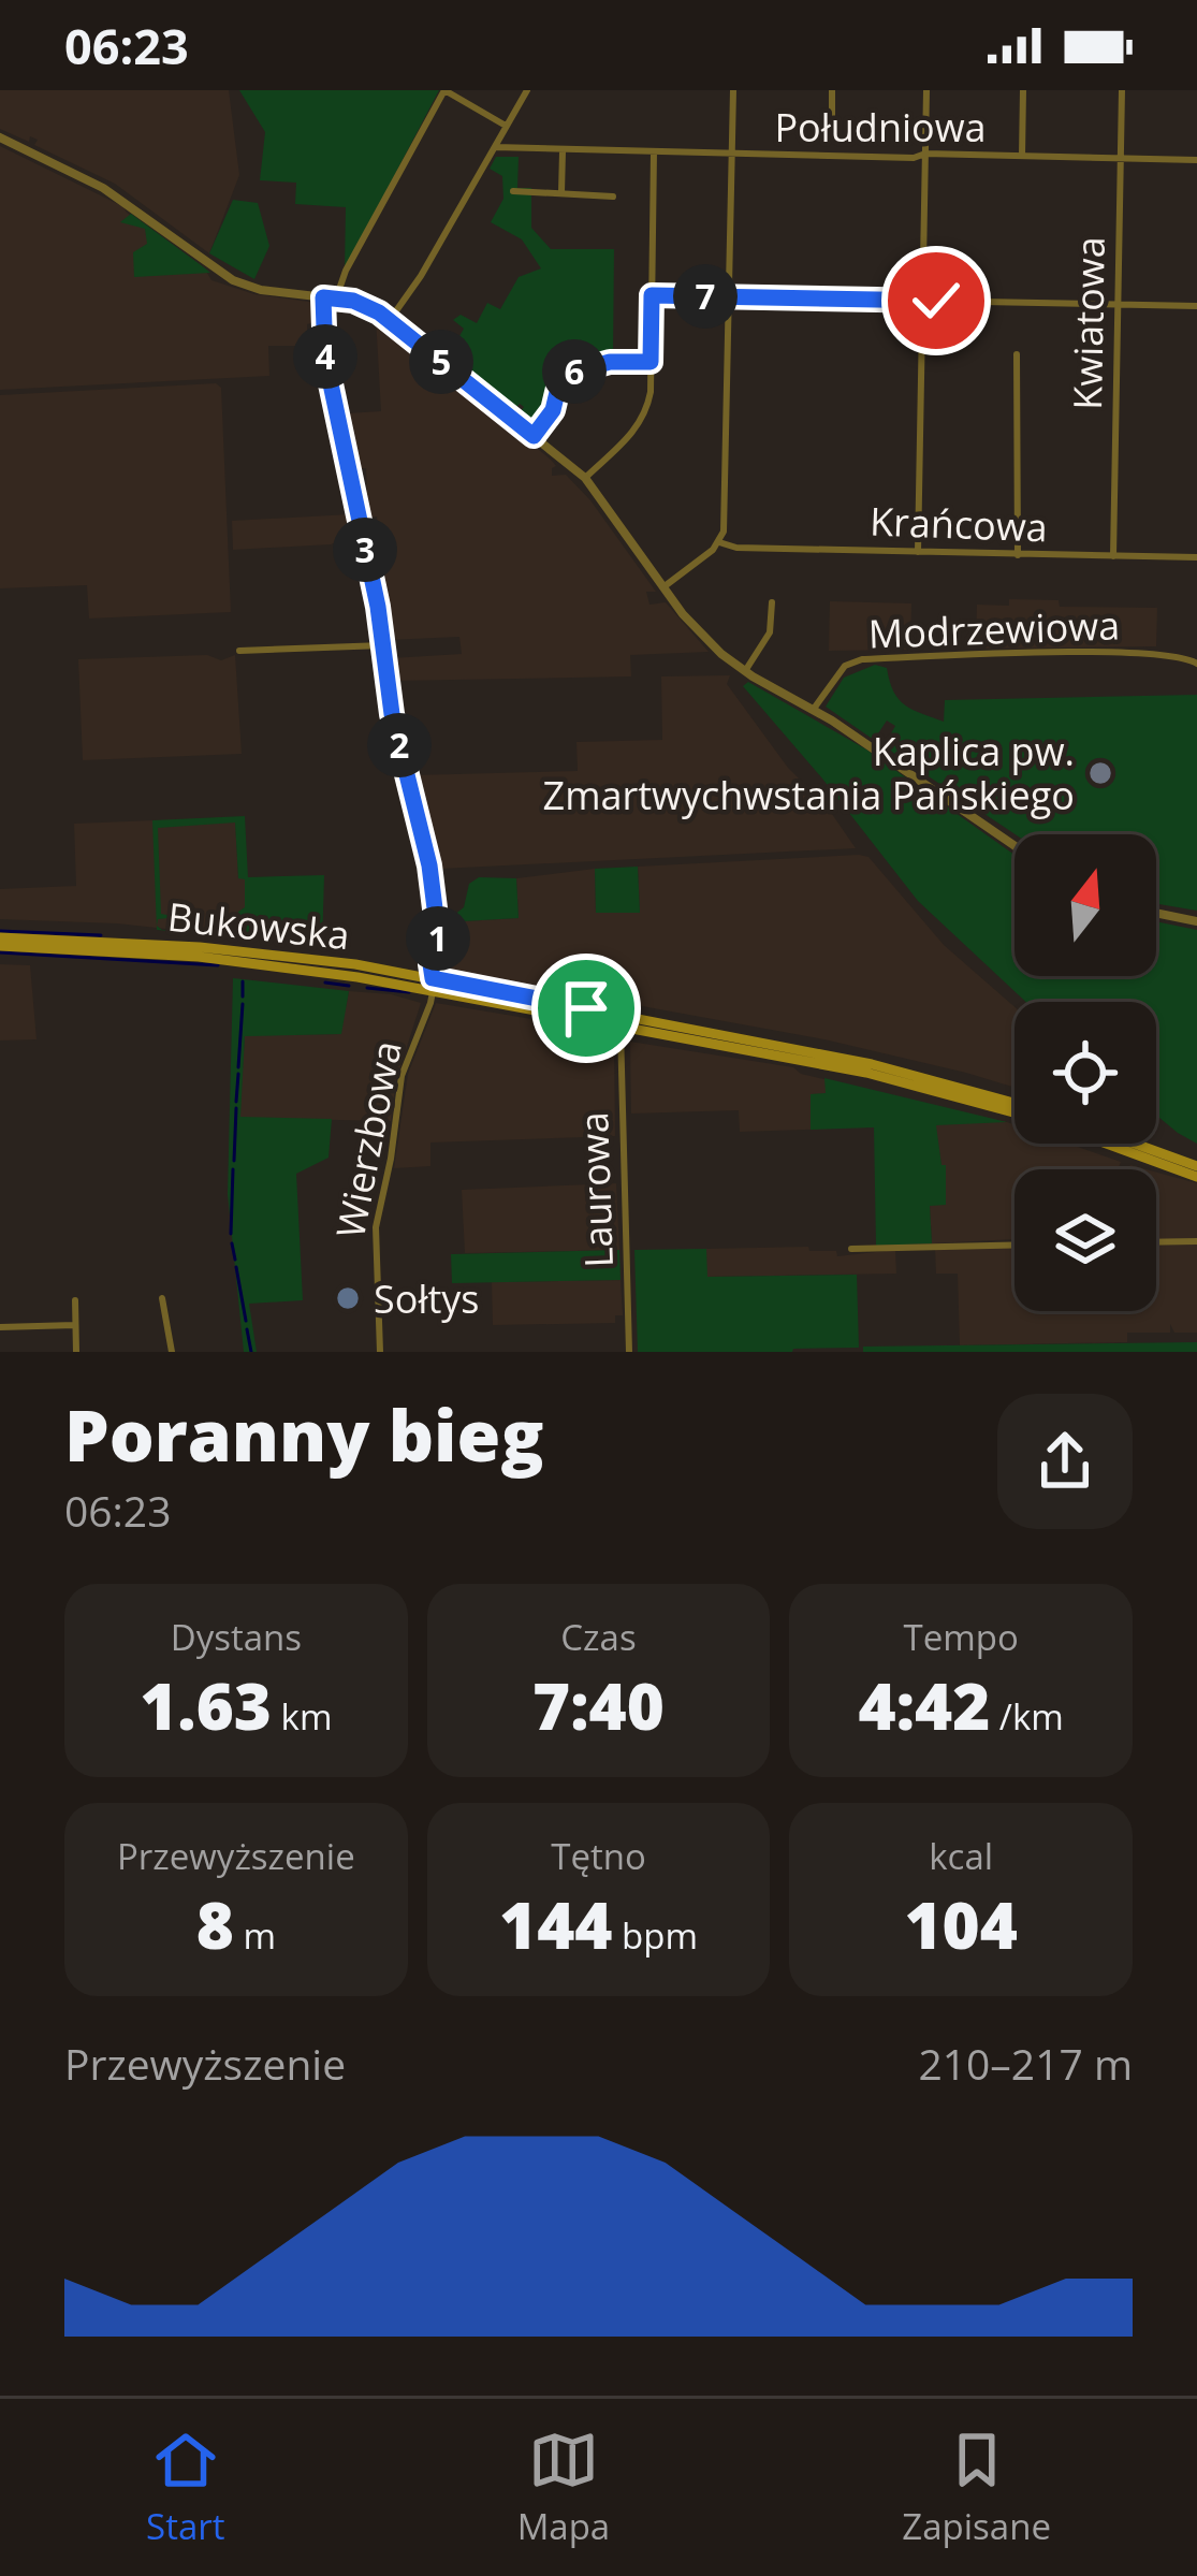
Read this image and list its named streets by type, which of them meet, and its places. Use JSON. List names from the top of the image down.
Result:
{
  "streets": {
    "main road": ["Bukowska"],
    "street": [
      "Południowa",
      "Kwiatowa",
      "Krańcowa",
      "Modrzewiowa",
      "Wierzbowa",
      "Laurowa"
    ]
  },
  "crossings": [
    ["Południowa", "Kwiatowa"],
    ["Kwiatowa", "Krańcowa"],
    ["Bukowska", "Wierzbowa"],
    ["Bukowska", "Laurowa"]
  ],
  "places": ["Kaplica pw. Zmartwychwstania Pańskiego", "Sołtys"],
  "north": "top",
  "page": {
    "status": "06:23",
    "pins": [
      "7",
      "4",
      "5",
      "6",
      "3",
      "2",
      "1"
    ],
    "heading": ["Poranny bieg", "06:23"],
    "stats": [
      ["Dystans", "1.63 km"],
      ["Czas", "7:40"],
      ["Tempo", "4:42 /km"],
      ["Przewyższenie", "8 m"],
      ["Tętno", "144 bpm"],
      ["kcal", "104"]
    ],
    "chart": ["Przewyższenie", "210–217 m"],
    "tabs": ["Start", "Mapa", "Zapisane"]
  }
}
